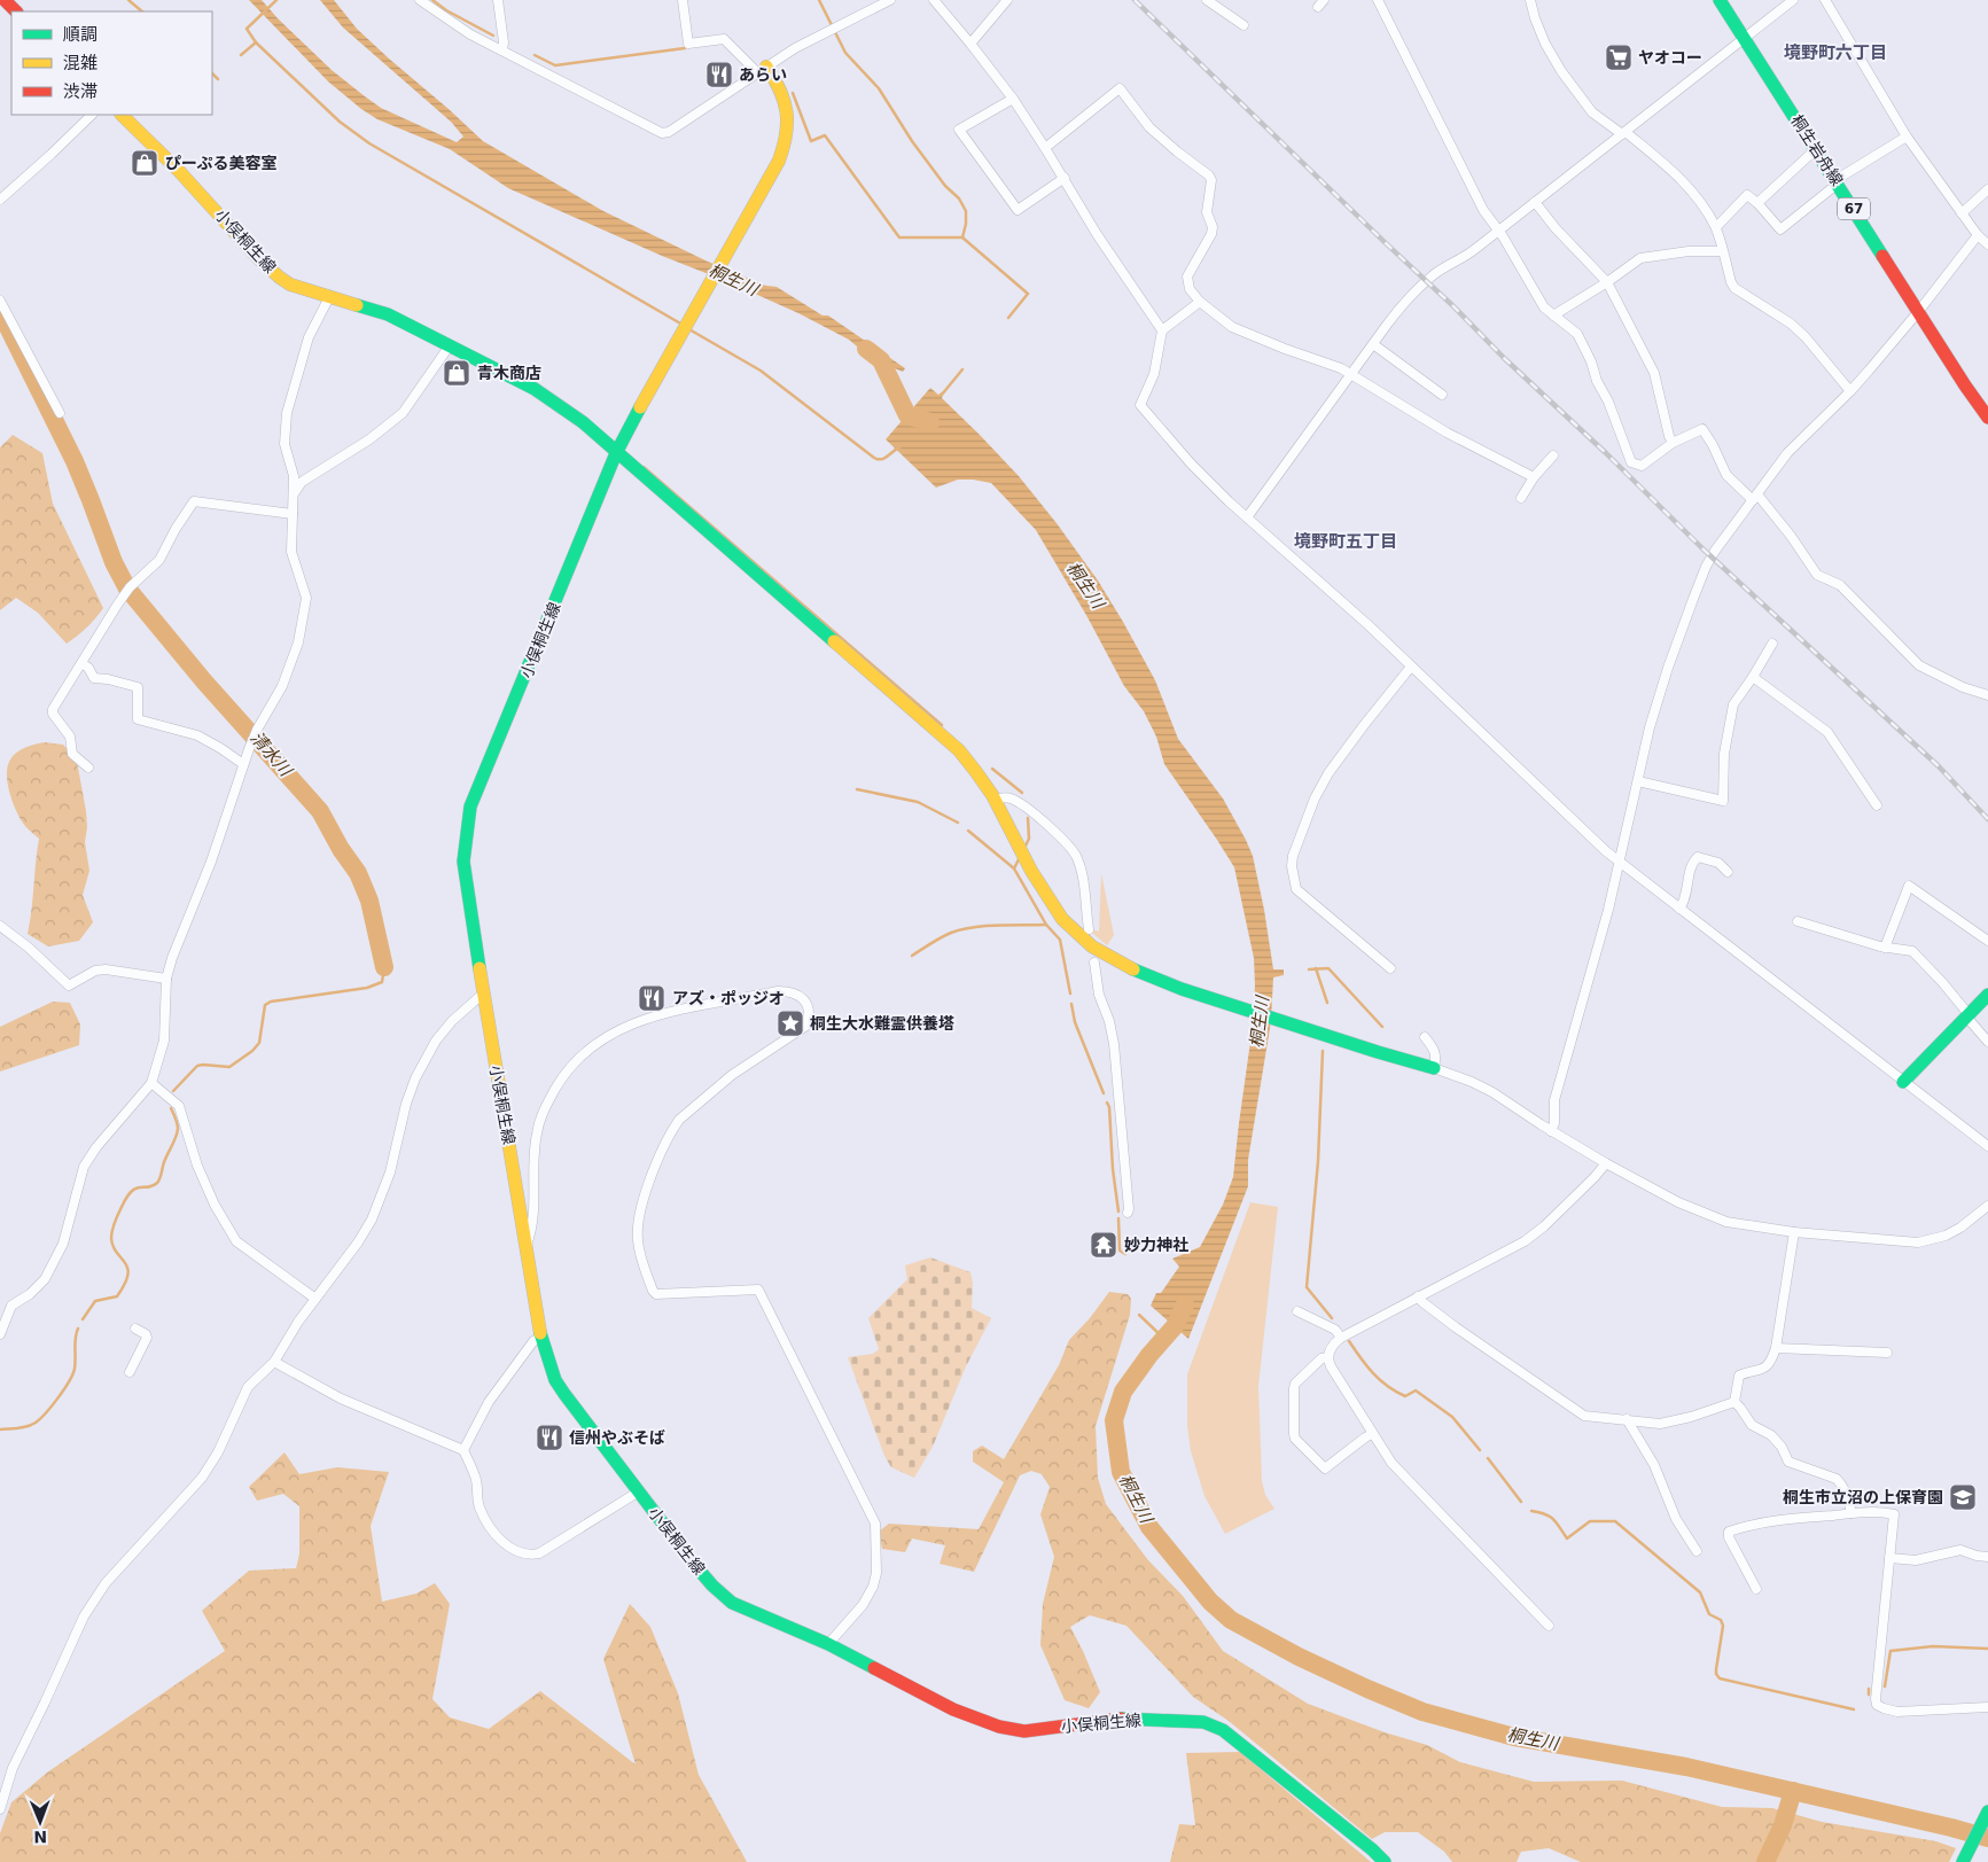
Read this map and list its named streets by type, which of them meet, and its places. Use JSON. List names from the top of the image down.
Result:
{
  "streets": {
    "main road": ["桐生岩舟線", "67", "小俣桐生線"]
  },
  "districts": ["境野町六丁目", "境野町五丁目"],
  "water": ["桐生川", "清水川"],
  "places": {
    "supermarket": ["ヤオコー"],
    "restaurant": ["あらい", "アズ・ポッジオ", "信州やぶそば"],
    "shop": ["ぴーぷる美容室", "青木商店"],
    "place": ["桐生大水難霊供養塔"],
    "temple": ["妙力神社"],
    "school or university": ["桐生市立沼の上保育園"]
  },
  "legend": ["順調", "混雑", "渋滞"],
  "north": "bottom"
}
